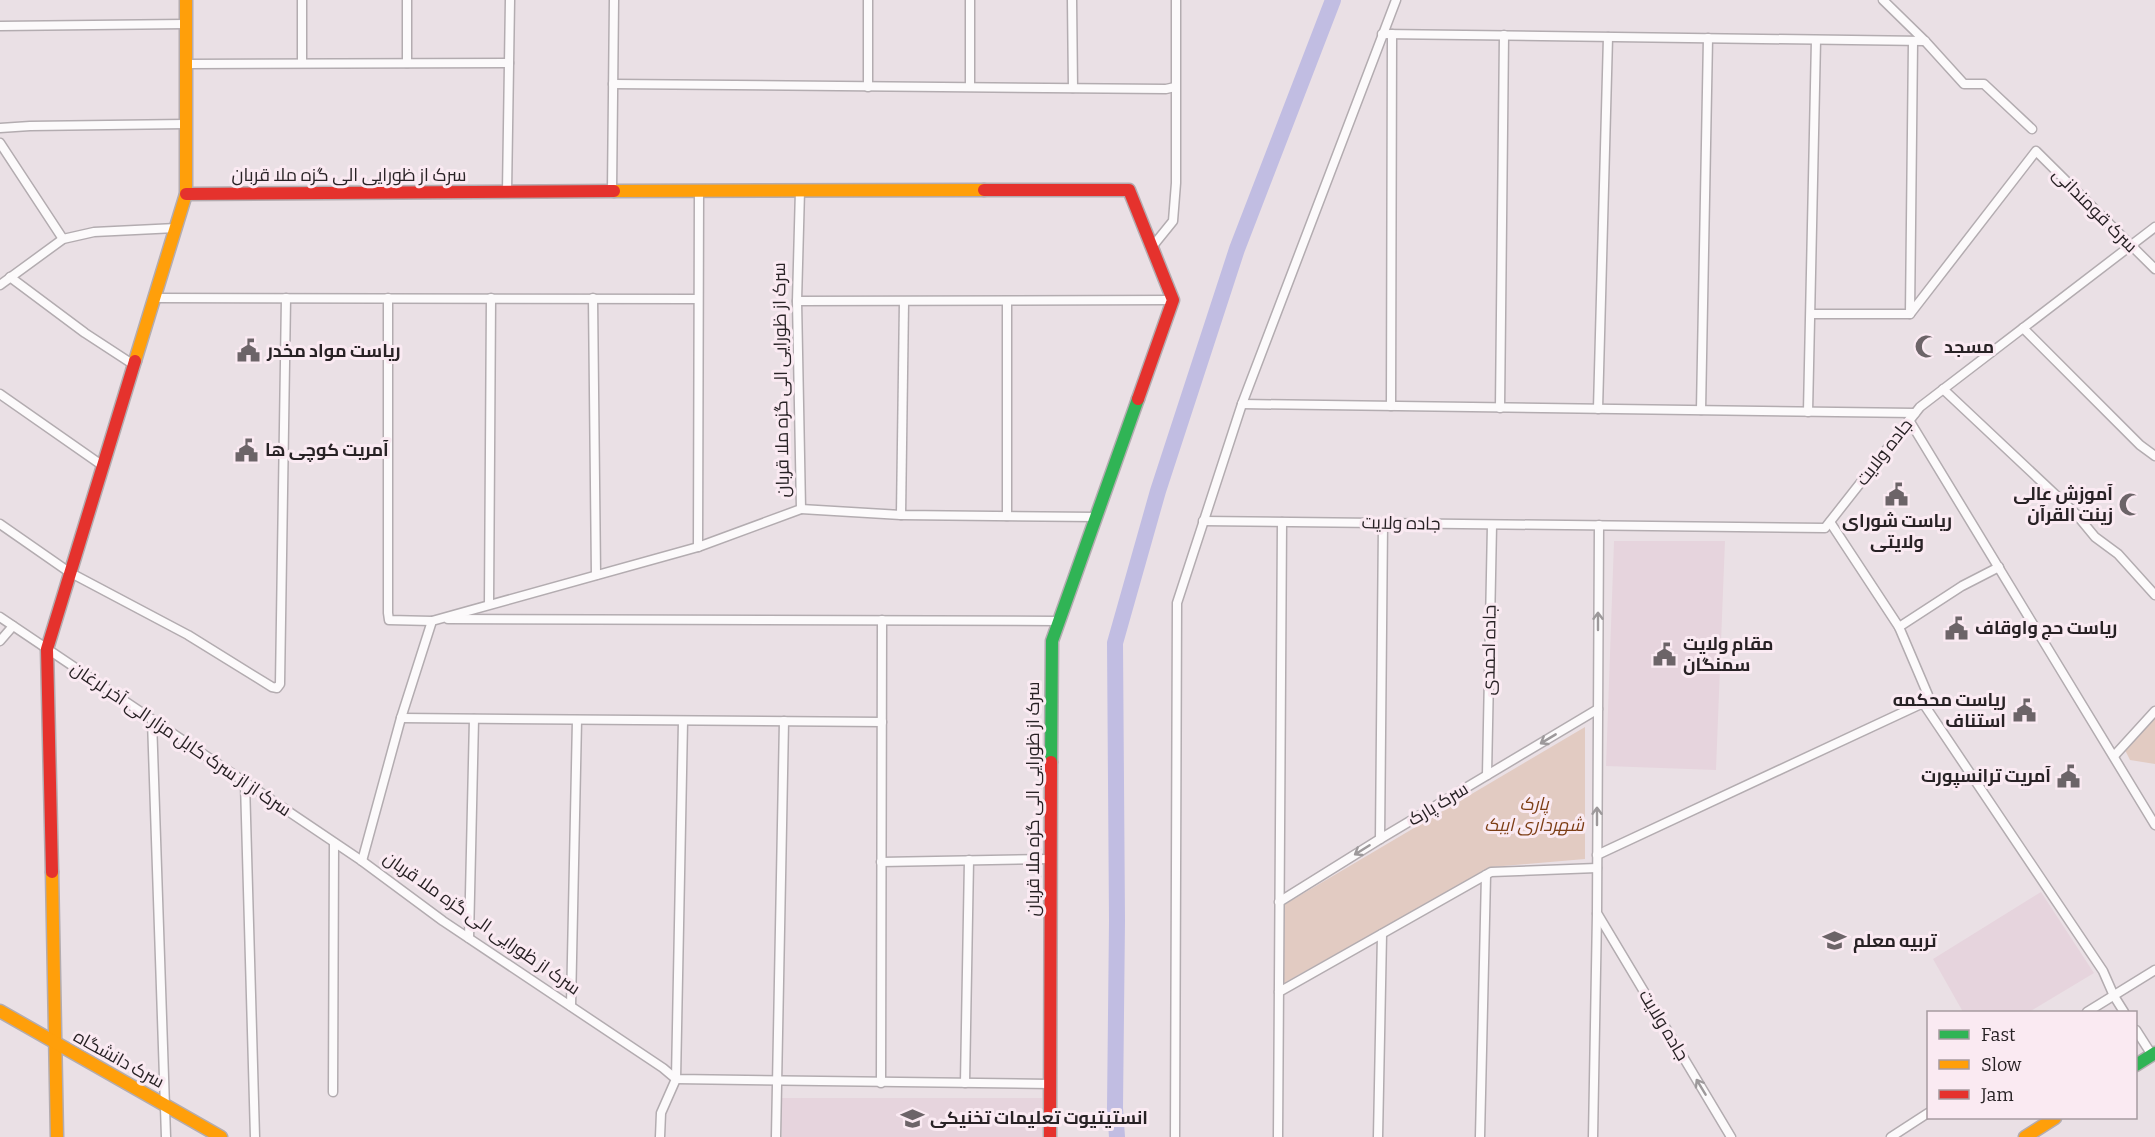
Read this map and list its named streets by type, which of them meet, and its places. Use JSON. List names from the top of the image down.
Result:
{
  "streets": {
    "main road": ["سرک از ظورایی الی گزه ملا قربان", "سرک دانشگاه"],
    "street": [
      "سرک قومندانی",
      "جاده ولایت",
      "جاده احمدی",
      "سرک از از سرک کابل مزار الی آخر لرغان",
      "سرک پارک"
    ]
  },
  "crossings": [
    ["سرک از ظورایی الی گزه ملا قربان", "سرک از از سرک کابل مزار الی آخر لرغان"],
    ["سرک قومندانی", "جاده ولایت"],
    ["جاده ولایت", "جاده احمدی"],
    ["جاده احمدی", "سرک پارک"]
  ],
  "one_way": ["سرک پارک"],
  "parks": ["پارک شهرداری ایبک"],
  "places": {
    "mosque": ["مسجد", "آموزش عالی زینت القرآن"],
    "public building": [
      "ریاست مواد مخدر",
      "آمریت کوچی ها",
      "ریاست شورای ولایتی",
      "ریاست حج واوقاف",
      "مقام ولایت سمنگان",
      "ریاست محکمه استناف",
      "آمریت ترانسپورت"
    ],
    "school or university": ["تربیه معلم", "انستیتیوت تعلیمات تخنیکی"]
  },
  "legend": ["Fast", "Slow", "Jam"]
}
